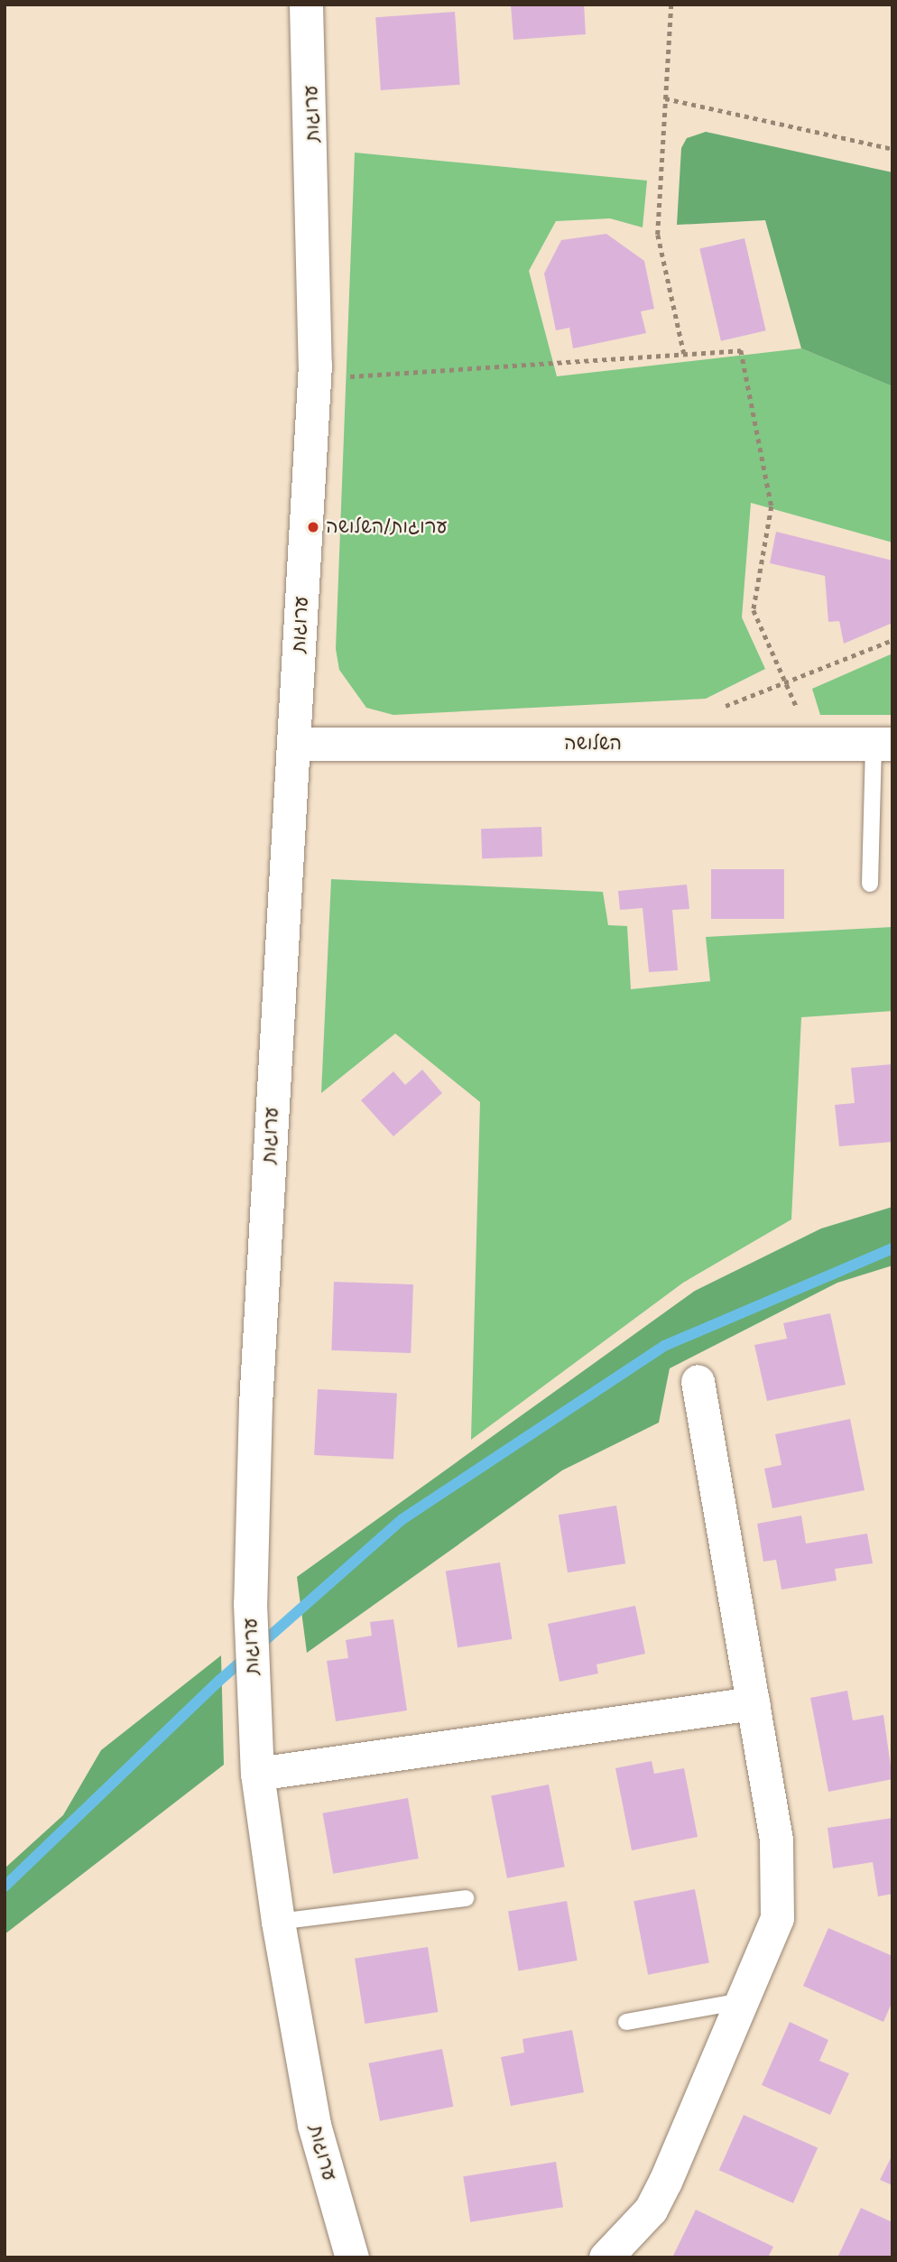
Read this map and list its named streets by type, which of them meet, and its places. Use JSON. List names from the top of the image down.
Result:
{
  "streets": {
    "street": ["ערוגות", "השלושה"]
  },
  "crossings": [
    ["ערוגות", "השלושה"]
  ],
  "places": ["ערוגות/השלושה"]
}
